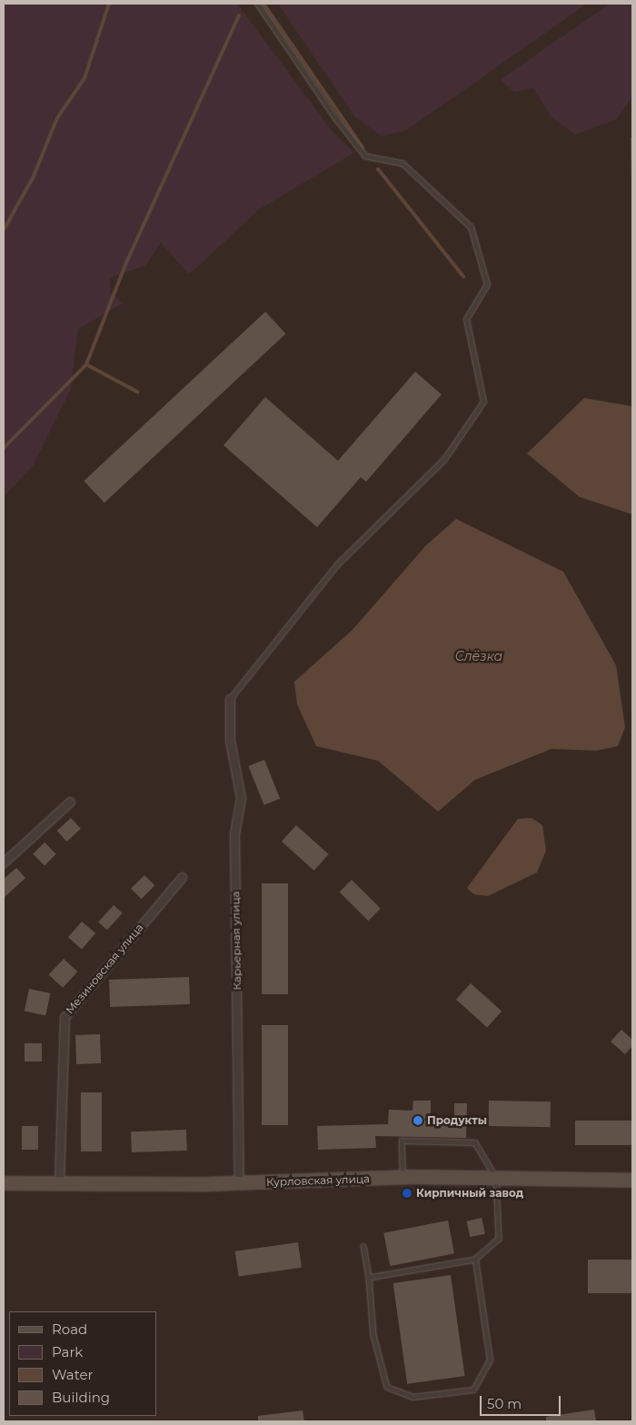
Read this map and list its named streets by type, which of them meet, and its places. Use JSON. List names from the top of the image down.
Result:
{
  "streets": {
    "main road": ["Курловская улица"],
    "street": ["Карьерная улица", "Мезиновская улица"]
  },
  "crossings": [
    ["Карьерная улица", "Курловская улица"],
    ["Мезиновская улица", "Курловская улица"]
  ],
  "water": ["Слёзка"],
  "places": ["Продукты", "Кирпичный завод"],
  "legend": [
    "Road",
    "Park",
    "Water",
    "Building"
  ],
  "scale_bar": "50 m"
}
